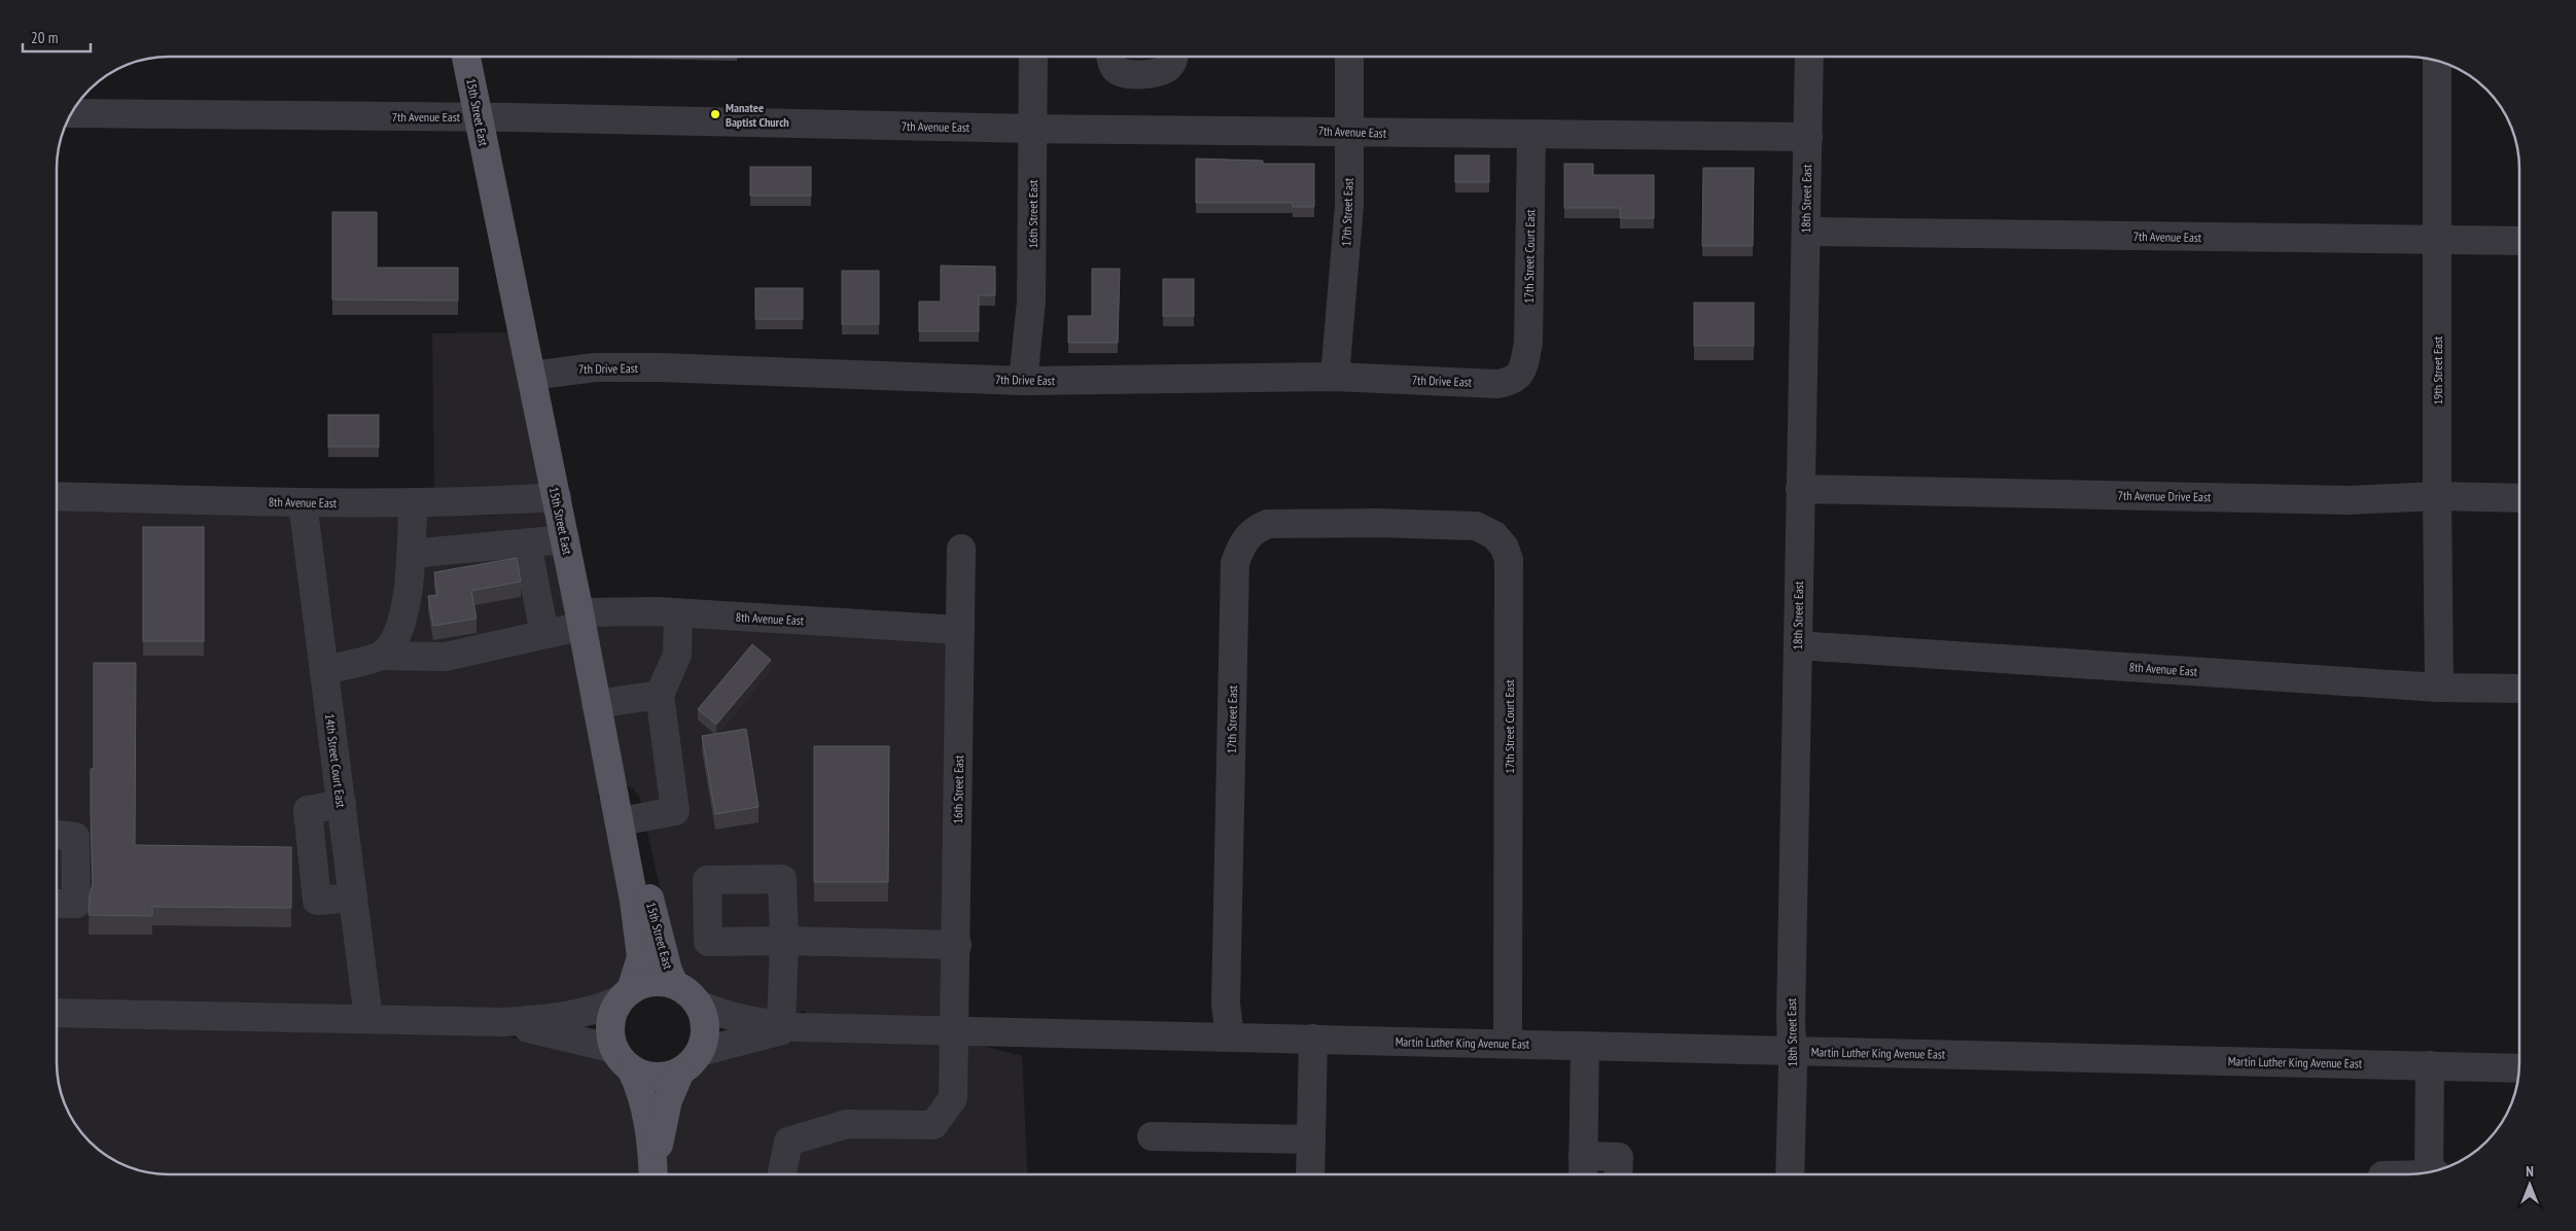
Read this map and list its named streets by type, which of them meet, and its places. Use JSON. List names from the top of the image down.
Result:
{
  "streets": {
    "main road": ["15th Street East"],
    "street": [
      "7th Avenue East",
      "18th Street East",
      "17th Street East",
      "16th Street East",
      "17th Street Court East",
      "7th Drive East",
      "19th Street East",
      "7th Avenue Drive East",
      "8th Avenue East",
      "14th Street Court East",
      "Martin Luther King Avenue East"
    ]
  },
  "crossings": [
    ["15th Street East", "7th Avenue East"],
    ["15th Street East", "7th Drive East"],
    ["15th Street East", "8th Avenue East"],
    ["7th Avenue East", "18th Street East"],
    ["7th Avenue East", "17th Street East"],
    ["7th Avenue East", "16th Street East"],
    ["7th Avenue East", "17th Street Court East"],
    ["7th Avenue East", "19th Street East"],
    ["18th Street East", "7th Avenue Drive East"],
    ["18th Street East", "8th Avenue East"],
    ["18th Street East", "Martin Luther King Avenue East"],
    ["17th Street East", "17th Street Court East"],
    ["17th Street East", "7th Drive East"],
    ["17th Street East", "Martin Luther King Avenue East"],
    ["16th Street East", "7th Drive East"],
    ["16th Street East", "8th Avenue East"],
    ["16th Street East", "Martin Luther King Avenue East"],
    ["17th Street Court East", "7th Drive East"],
    ["17th Street Court East", "Martin Luther King Avenue East"],
    ["19th Street East", "7th Avenue Drive East"],
    ["19th Street East", "8th Avenue East"],
    ["8th Avenue East", "14th Street Court East"]
  ],
  "places": ["Manatee Baptist Church"],
  "scale_bar": "20 m",
  "north": "top"
}
